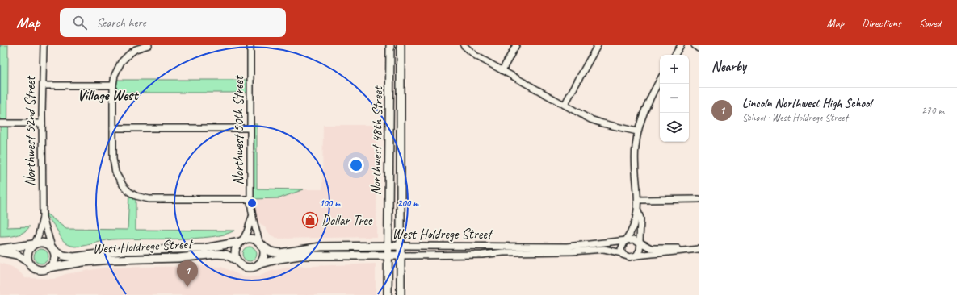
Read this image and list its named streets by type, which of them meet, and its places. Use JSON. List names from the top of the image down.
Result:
{
  "streets": {
    "main road": ["Northwest 48th Street", "West Holdrege Street"],
    "street": ["Northwest 50th Street", "Northwest 52nd Street"]
  },
  "crossings": [
    ["Northwest 50th Street", "West Holdrege Street"],
    ["Northwest 52nd Street", "West Holdrege Street"],
    ["Northwest 48th Street", "West Holdrege Street"]
  ],
  "districts": ["Village West"],
  "places": {
    "shop": ["Dollar Tree"]
  },
  "page": {
    "header": "Map",
    "search": "Search here",
    "nav": ["Map", "Directions", "Saved"],
    "heading": "Nearby",
    "map_buttons": ["+", "−"],
    "list": [
      {
        "mark": "1",
        "name": "Lincoln Northwest High School",
        "note": "School · West Holdrege Street",
        "value": "270 m"
      }
    ],
    "pins": "1"
  },
  "rings": ["100 m", "200 m"]
}
